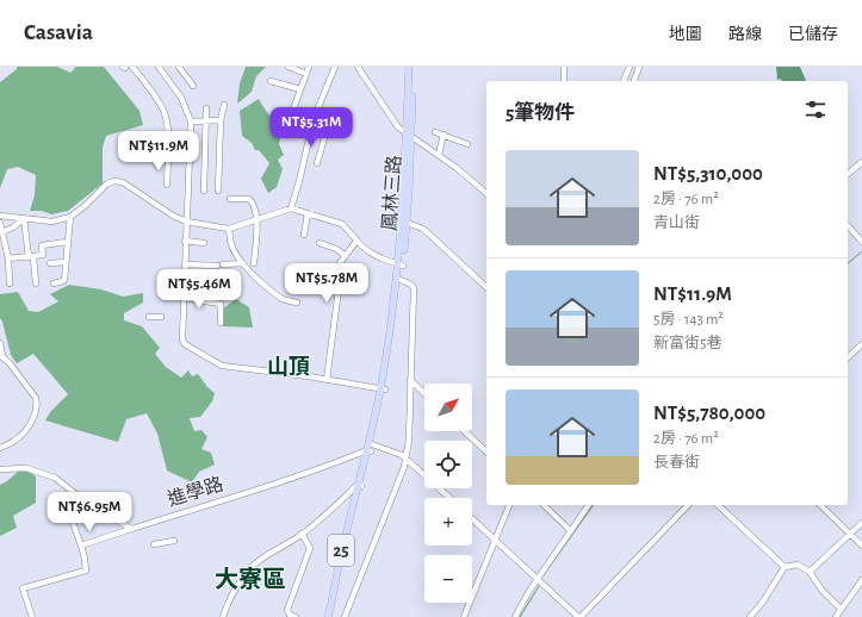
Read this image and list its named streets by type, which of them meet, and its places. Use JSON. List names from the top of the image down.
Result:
{
  "streets": {
    "main road": ["鳳林三路", "25"],
    "street": ["進學路"]
  },
  "crossings": [
    ["鳳林三路", "進學路"],
    ["鳳林三路", "25"]
  ],
  "districts": ["山頂", "大寮區"],
  "north": "top right",
  "page": {
    "header": "Casavia",
    "nav": ["地圖", "路線", "已儲存"],
    "heading": "5筆物件",
    "price": [
      "NT$5.31M",
      "NT$11.9M",
      "NT$5.78M",
      "NT$5.46M",
      "NT$6.95M"
    ],
    "list": [
      {
        "name": "NT$5,310,000",
        "note": "2房 · 76 m² · 青山街"
      },
      {
        "name": "NT$11.9M",
        "note": "5房 · 143 m² · 新富街5巷"
      },
      {
        "name": "NT$5,780,000",
        "note": "2房 · 76 m² · 長春街"
      }
    ],
    "map_buttons": ["+", "−"]
  }
}
